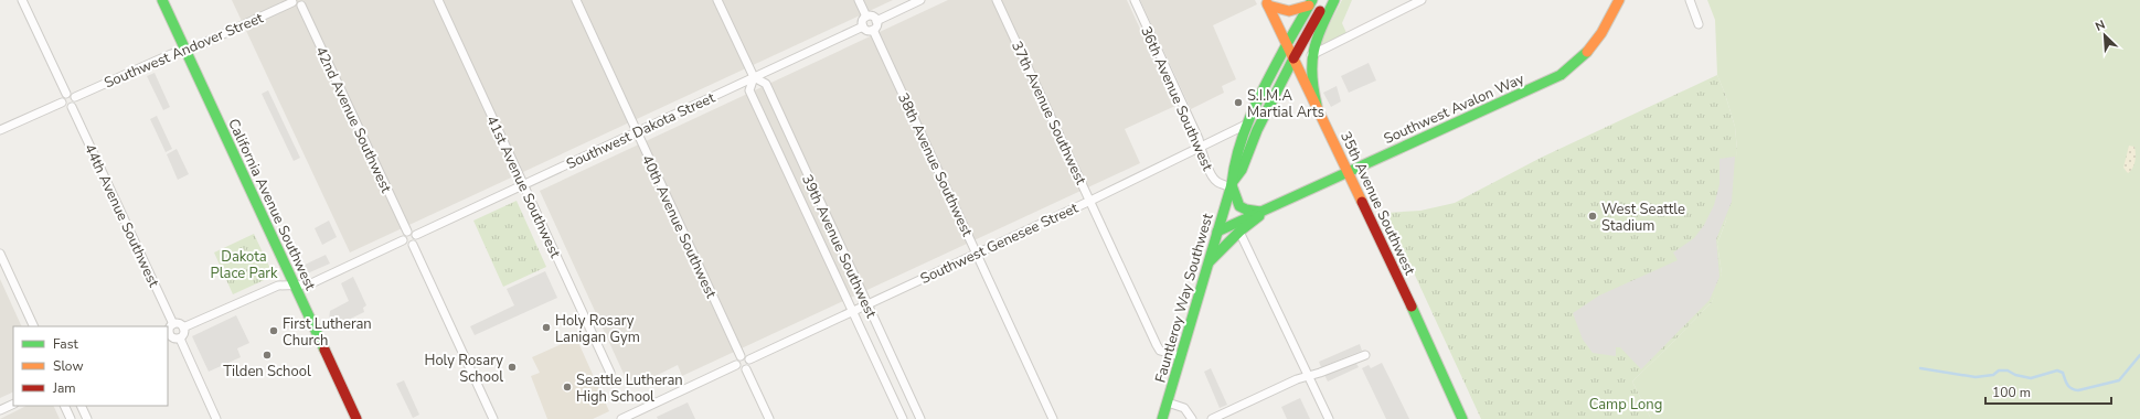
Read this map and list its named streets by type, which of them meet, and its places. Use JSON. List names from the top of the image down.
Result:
{
  "streets": {
    "main road": [
      "Southwest Avalon Way",
      "35th Avenue Southwest",
      "California Avenue Southwest",
      "Fauntleroy Way Southwest"
    ],
    "street": [
      "Southwest Andover Street",
      "36th Avenue Southwest",
      "37th Avenue Southwest",
      "42nd Avenue Southwest",
      "Southwest Dakota Street",
      "38th Avenue Southwest",
      "41st Avenue Southwest",
      "44th Avenue Southwest",
      "40th Avenue Southwest",
      "Southwest Genesee Street",
      "39th Avenue Southwest"
    ]
  },
  "crossings": [
    ["Southwest Andover Street", "California Avenue Southwest"],
    ["Southwest Andover Street", "44th Avenue Southwest"],
    ["36th Avenue Southwest", "Southwest Genesee Street"],
    ["36th Avenue Southwest", "Fauntleroy Way Southwest"],
    ["Southwest Avalon Way", "35th Avenue Southwest"],
    ["Southwest Avalon Way", "Fauntleroy Way Southwest"],
    ["37th Avenue Southwest", "Southwest Genesee Street"],
    ["37th Avenue Southwest", "Fauntleroy Way Southwest"],
    ["42nd Avenue Southwest", "Southwest Dakota Street"],
    ["Southwest Dakota Street", "38th Avenue Southwest"],
    ["Southwest Dakota Street", "41st Avenue Southwest"],
    ["Southwest Dakota Street", "40th Avenue Southwest"],
    ["Southwest Dakota Street", "39th Avenue Southwest"],
    ["38th Avenue Southwest", "Southwest Genesee Street"],
    ["35th Avenue Southwest", "Fauntleroy Way Southwest"],
    ["40th Avenue Southwest", "Southwest Genesee Street"],
    ["Southwest Genesee Street", "39th Avenue Southwest"],
    ["Southwest Genesee Street", "Fauntleroy Way Southwest"]
  ],
  "parks": ["Dakota Place Park", "Camp Long"],
  "places": [
    "S.I.M.A Martial Arts",
    "West Seattle Stadium",
    "Holy Rosary Lanigan Gym",
    "First Lutheran Church",
    "Tilden School",
    "Holy Rosary School",
    "Seattle Lutheran High School"
  ],
  "legend": ["Fast", "Slow", "Jam"],
  "scale_bar": "100 m",
  "north": "top left"
}
